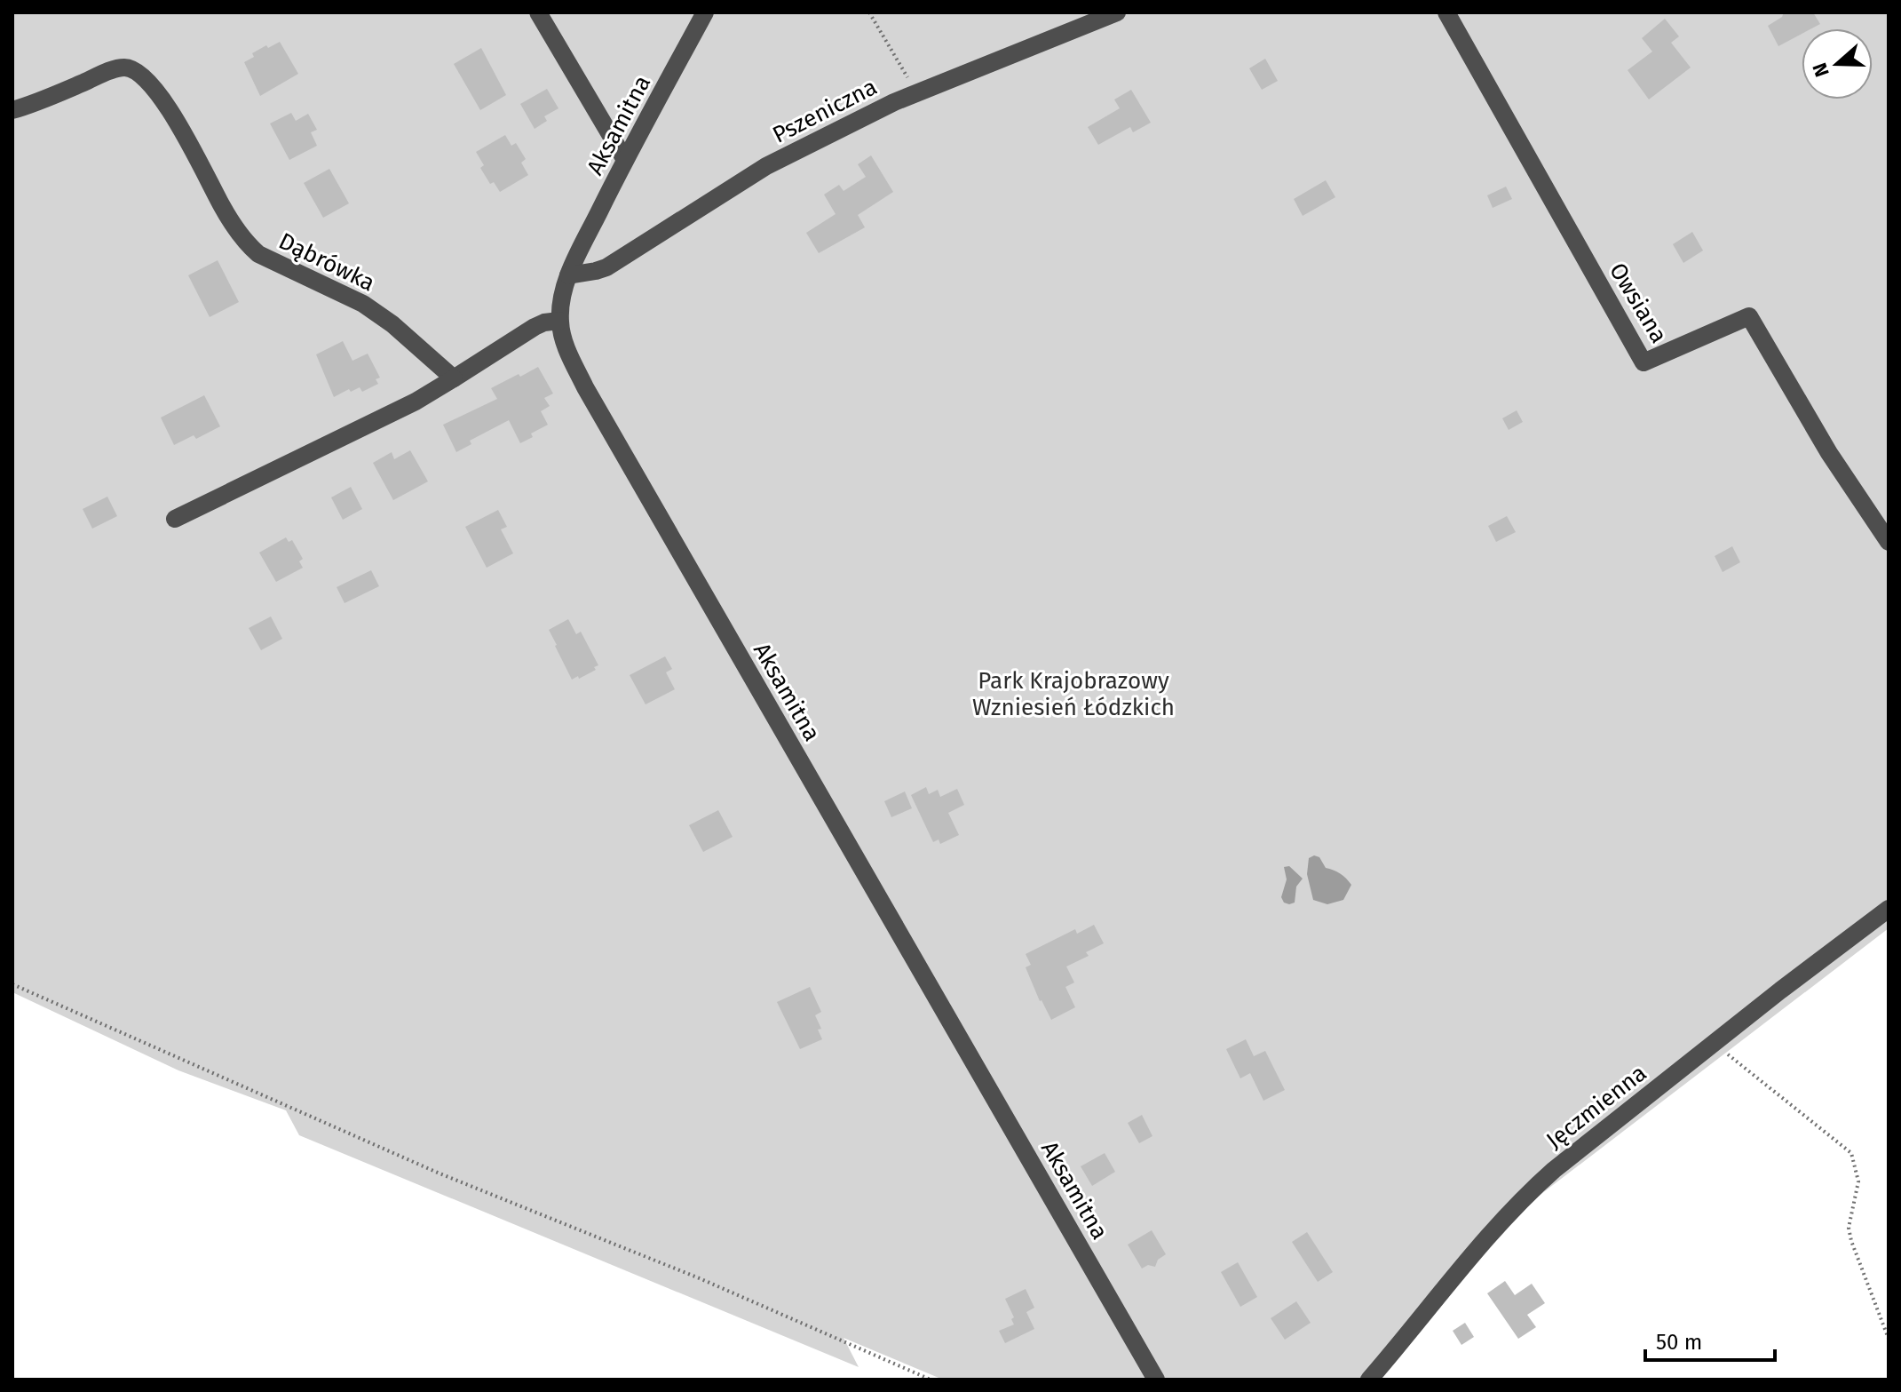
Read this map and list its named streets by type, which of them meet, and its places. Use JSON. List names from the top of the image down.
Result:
{
  "streets": {
    "street": [
      "Pszeniczna",
      "Aksamitna",
      "Dąbrówka",
      "Owsiana",
      "Jęczmienna"
    ]
  },
  "crossings": [
    ["Pszeniczna", "Aksamitna"]
  ],
  "parks": ["Park Krajobrazowy Wzniesień Łódzkich"],
  "scale_bar": "50 m",
  "north": "left"
}
